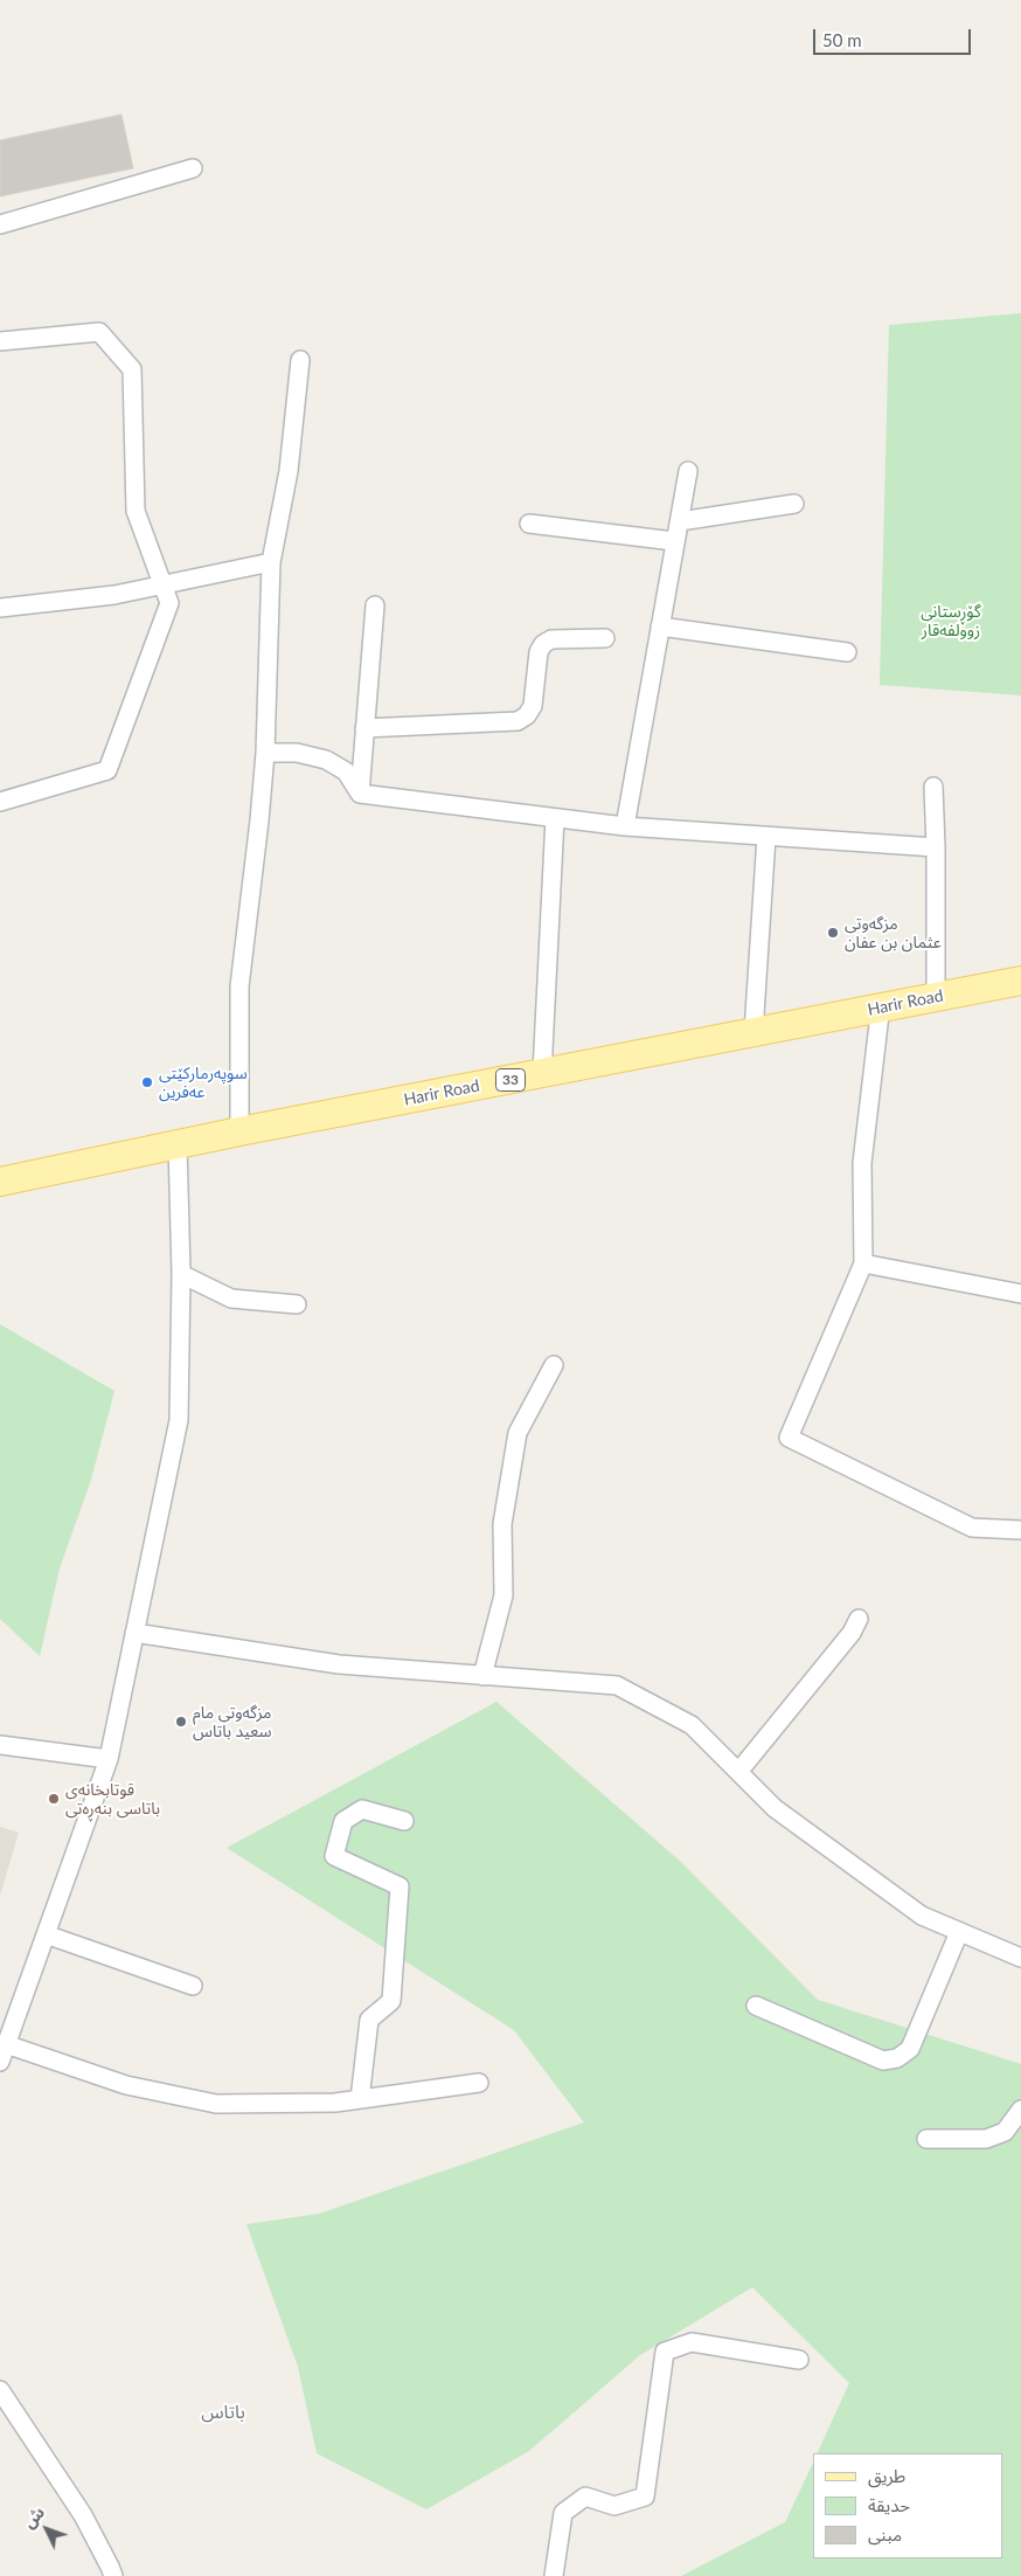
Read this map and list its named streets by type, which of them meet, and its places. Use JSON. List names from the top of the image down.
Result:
{
  "streets": {
    "main road": ["Harir Road", "33"]
  },
  "districts": ["باتاس"],
  "parks": ["گۆڕستانی زوولفەقار"],
  "places": [
    "مزگەوتی عثمان بن عفان",
    "سوپەرمارکێتی عەفرین",
    "مزگەوتی مام سعید باتاس",
    "قوتابخانەی باتاسی بنەڕەتی"
  ],
  "legend": ["طريق", "حديقة", "مبنى"],
  "scale_bar": "50 m",
  "north": "top left"
}
